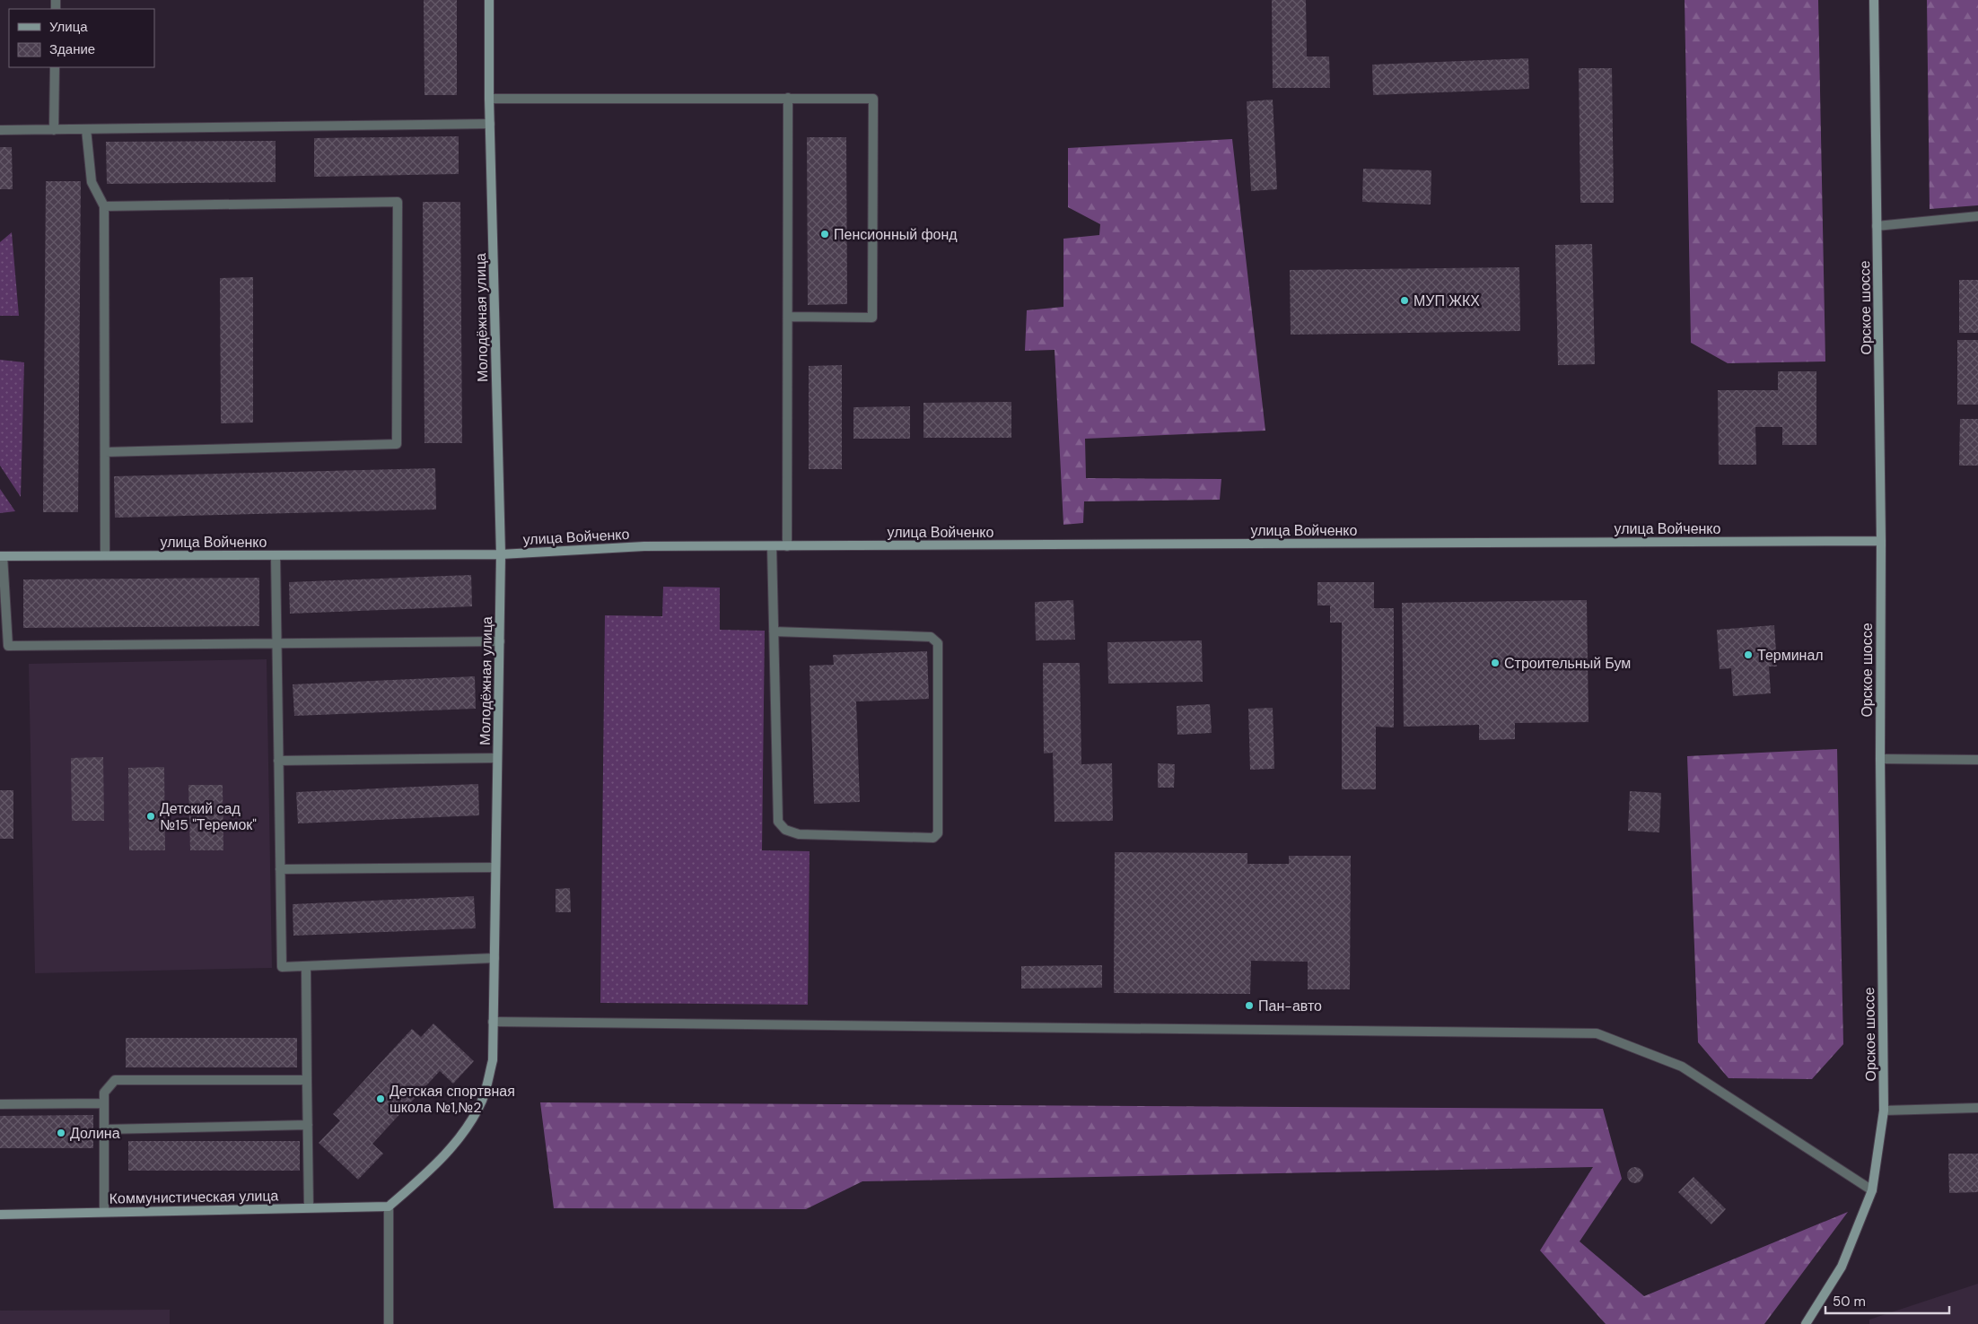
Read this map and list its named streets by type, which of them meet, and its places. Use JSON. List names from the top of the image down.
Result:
{
  "streets": {
    "main road": [
      "Орское шоссе",
      "Молодёжная улица",
      "улица Войченко",
      "Коммунистическая улица"
    ]
  },
  "crossings": [
    ["Орское шоссе", "улица Войченко"],
    ["Молодёжная улица", "улица Войченко"],
    ["Молодёжная улица", "Коммунистическая улица"]
  ],
  "places": [
    "Пенсионный фонд",
    "МУП ЖКХ",
    "Терминал",
    "Строительный Бум",
    "Детский сад №15 \"Теремок\"",
    "Пан-авто",
    "Детская спортвная школа №1,№2",
    "Долина"
  ],
  "legend": ["Улица", "Здание"],
  "scale_bar": "50 m"
}
